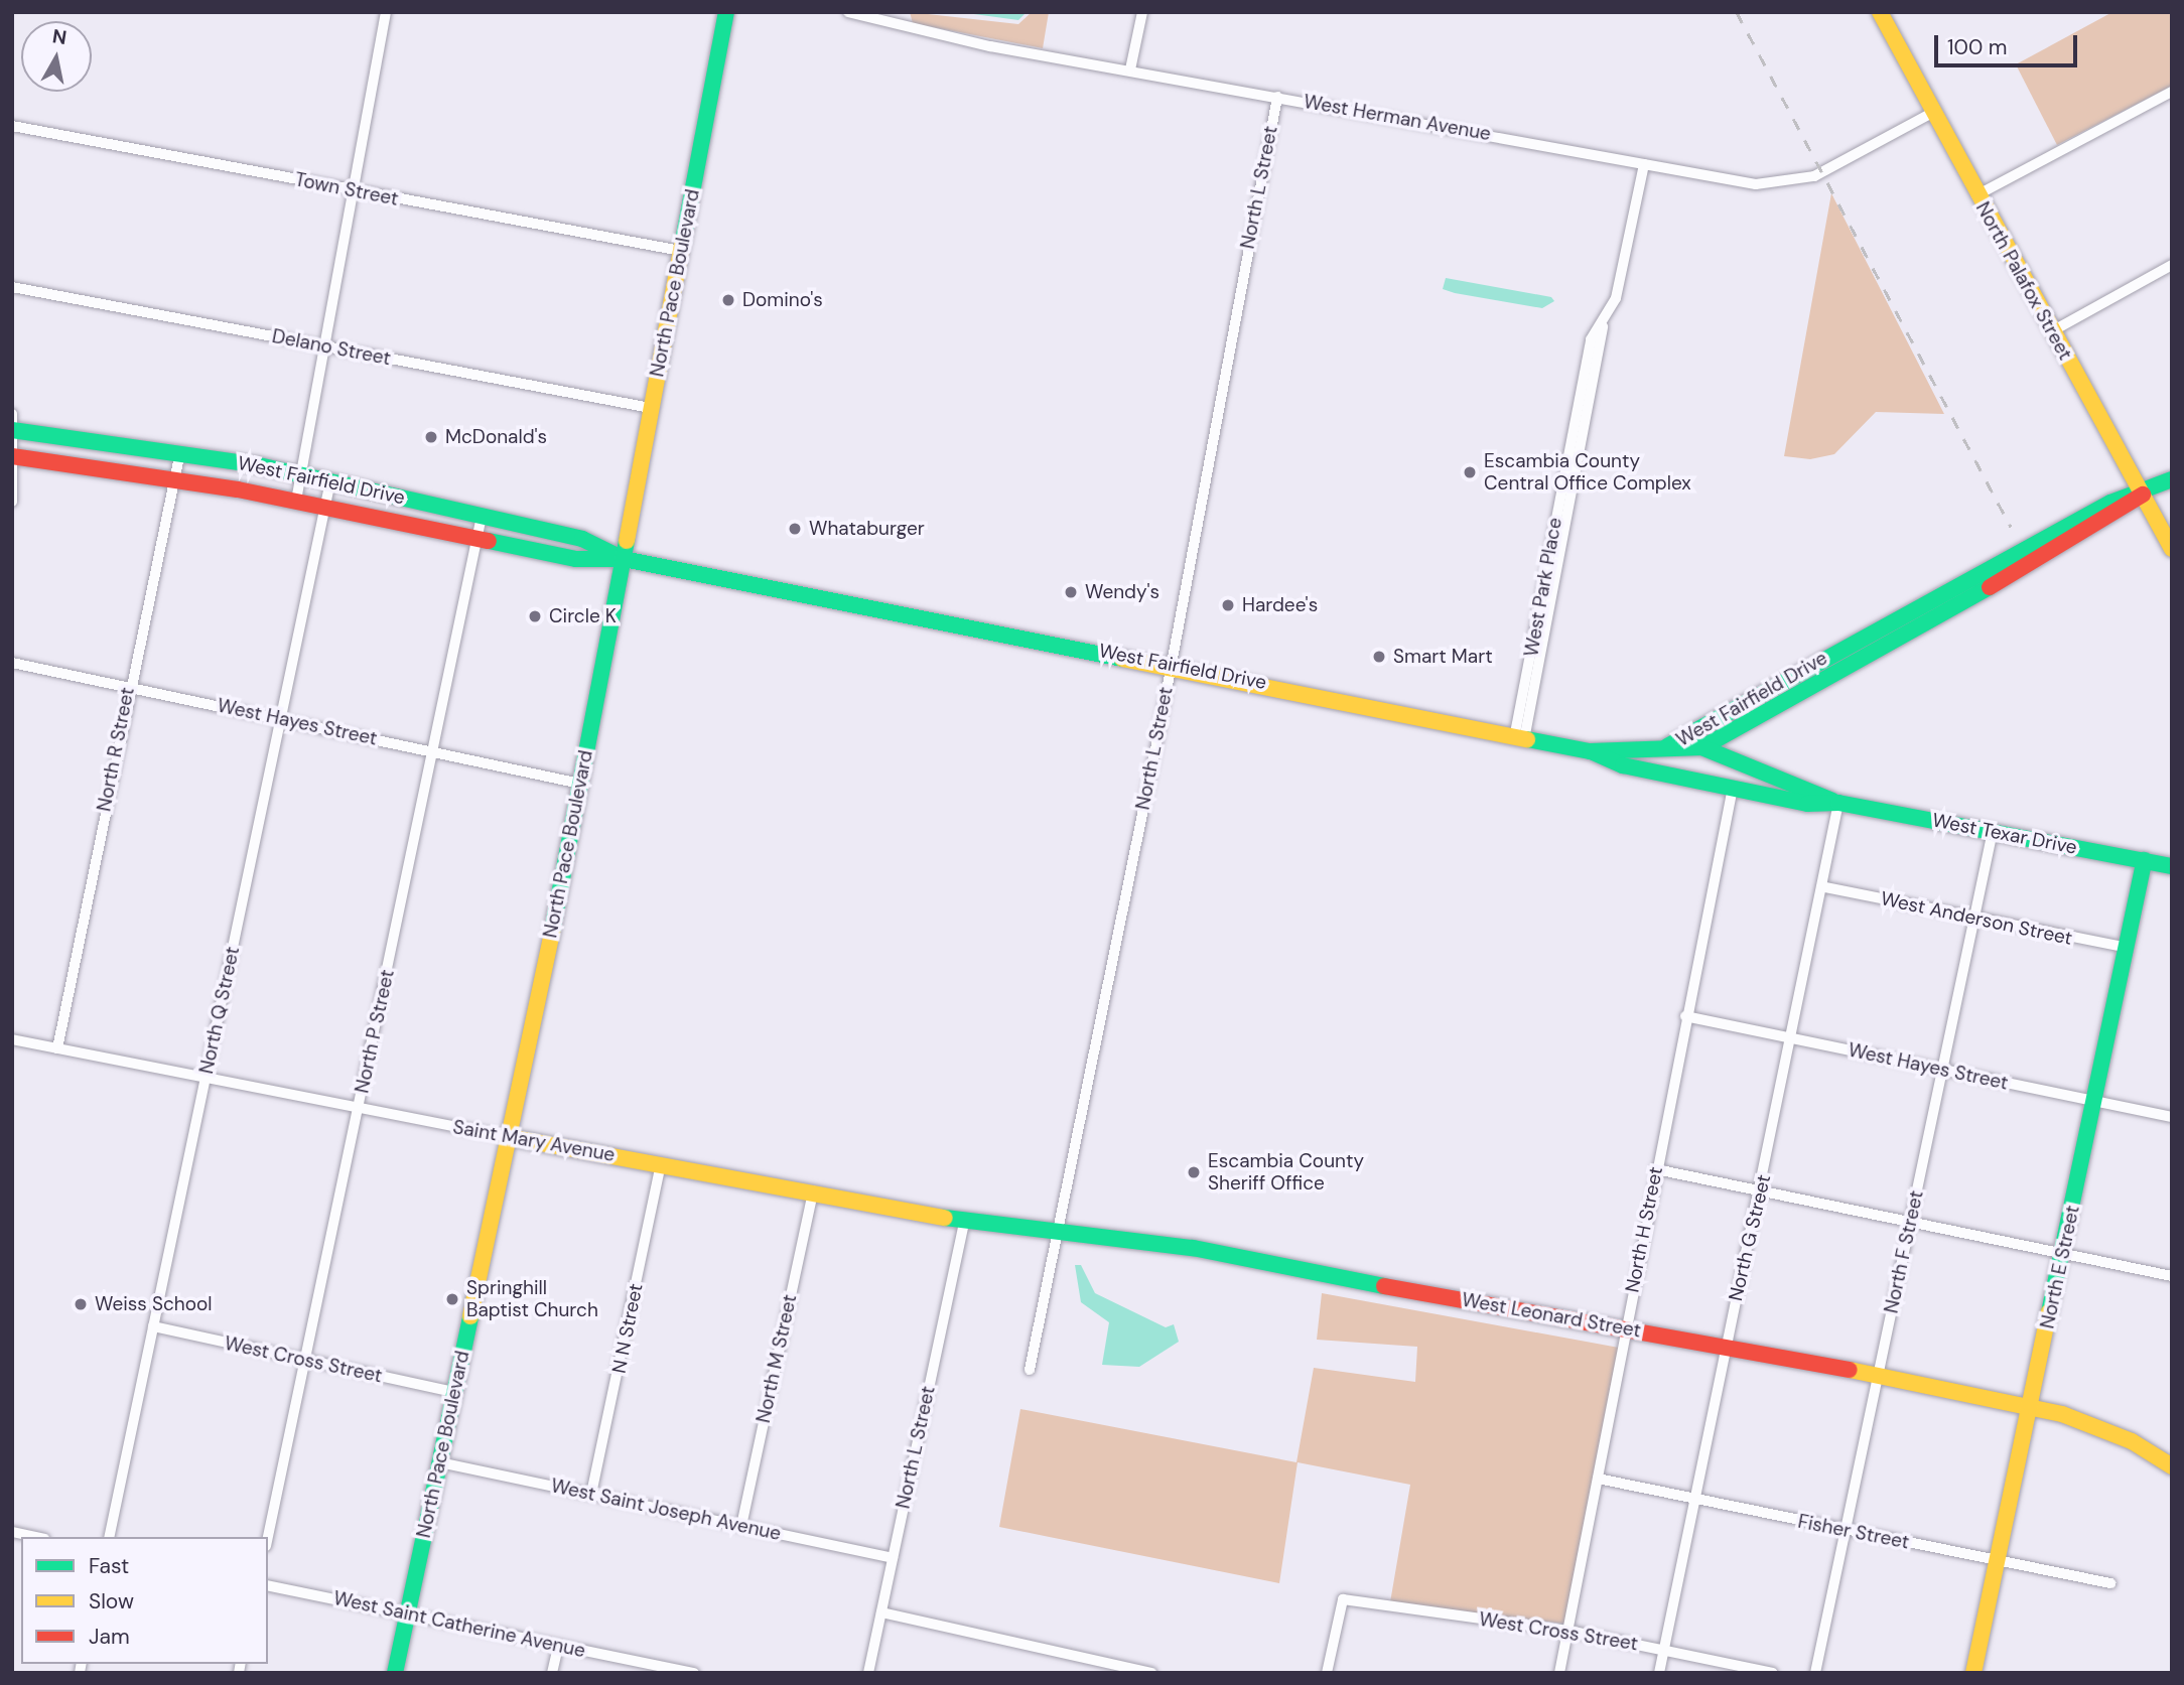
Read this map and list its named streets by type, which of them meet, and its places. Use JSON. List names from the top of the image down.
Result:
{
  "streets": {
    "main road": [
      "North Palafox Street",
      "North Pace Boulevard",
      "West Fairfield Drive",
      "West Texar Drive",
      "Saint Mary Avenue",
      "North E Street",
      "West Leonard Street"
    ],
    "street": [
      "West Herman Avenue",
      "North L Street",
      "Town Street",
      "Delano Street",
      "West Park Place",
      "West Hayes Street",
      "North R Street",
      "West Anderson Street",
      "North Q Street",
      "North P Street",
      "North H Street",
      "North G Street",
      "North F Street",
      "N N Street",
      "North M Street",
      "West Cross Street",
      "West Saint Joseph Avenue",
      "Fisher Street",
      "West Saint Catherine Avenue"
    ]
  },
  "crossings": [
    ["West Herman Avenue", "North L Street"],
    ["West Herman Avenue", "North Palafox Street"],
    ["West Herman Avenue", "West Park Place"],
    ["North L Street", "West Fairfield Drive"],
    ["North L Street", "Saint Mary Avenue"],
    ["North L Street", "West Leonard Street"],
    ["North L Street", "West Saint Joseph Avenue"],
    ["Town Street", "North Pace Boulevard"],
    ["North Palafox Street", "West Fairfield Drive"],
    ["North Pace Boulevard", "Delano Street"],
    ["North Pace Boulevard", "West Fairfield Drive"],
    ["North Pace Boulevard", "West Hayes Street"],
    ["North Pace Boulevard", "Saint Mary Avenue"],
    ["North Pace Boulevard", "West Cross Street"],
    ["North Pace Boulevard", "West Saint Joseph Avenue"],
    ["North Pace Boulevard", "West Saint Catherine Avenue"],
    ["West Fairfield Drive", "West Park Place"],
    ["West Fairfield Drive", "North R Street"],
    ["West Fairfield Drive", "West Texar Drive"],
    ["West Fairfield Drive", "North Q Street"],
    ["West Fairfield Drive", "North P Street"],
    ["West Hayes Street", "North R Street"],
    ["West Hayes Street", "North Q Street"],
    ["West Hayes Street", "North P Street"],
    ["West Hayes Street", "North H Street"],
    ["West Hayes Street", "North G Street"],
    ["West Hayes Street", "North F Street"],
    ["West Hayes Street", "North E Street"],
    ["North R Street", "Saint Mary Avenue"],
    ["West Texar Drive", "North H Street"],
    ["West Texar Drive", "North G Street"],
    ["West Texar Drive", "North F Street"],
    ["West Texar Drive", "North E Street"],
    ["West Anderson Street", "North G Street"],
    ["West Anderson Street", "North F Street"],
    ["West Anderson Street", "North E Street"],
    ["North Q Street", "Saint Mary Avenue"],
    ["North Q Street", "West Cross Street"],
    ["North P Street", "Saint Mary Avenue"],
    ["North P Street", "West Cross Street"],
    ["Saint Mary Avenue", "West Leonard Street"],
    ["Saint Mary Avenue", "N N Street"],
    ["Saint Mary Avenue", "North M Street"],
    ["North H Street", "West Leonard Street"],
    ["North H Street", "West Cross Street"],
    ["North H Street", "Fisher Street"],
    ["North G Street", "West Leonard Street"],
    ["North G Street", "West Cross Street"],
    ["North G Street", "Fisher Street"],
    ["North F Street", "West Leonard Street"],
    ["North F Street", "Fisher Street"],
    ["North E Street", "West Leonard Street"],
    ["North E Street", "Fisher Street"],
    ["N N Street", "West Saint Joseph Avenue"],
    ["North M Street", "West Saint Joseph Avenue"]
  ],
  "places": [
    "Domino's",
    "McDonald's",
    "Escambia County Central Office Complex",
    "Whataburger",
    "Wendy's",
    "Hardee's",
    "Circle K",
    "Smart Mart",
    "Escambia County Sheriff Office",
    "Springhill Baptist Church",
    "Weiss School"
  ],
  "legend": ["Fast", "Slow", "Jam"],
  "scale_bar": "100 m",
  "north": "top"
}
